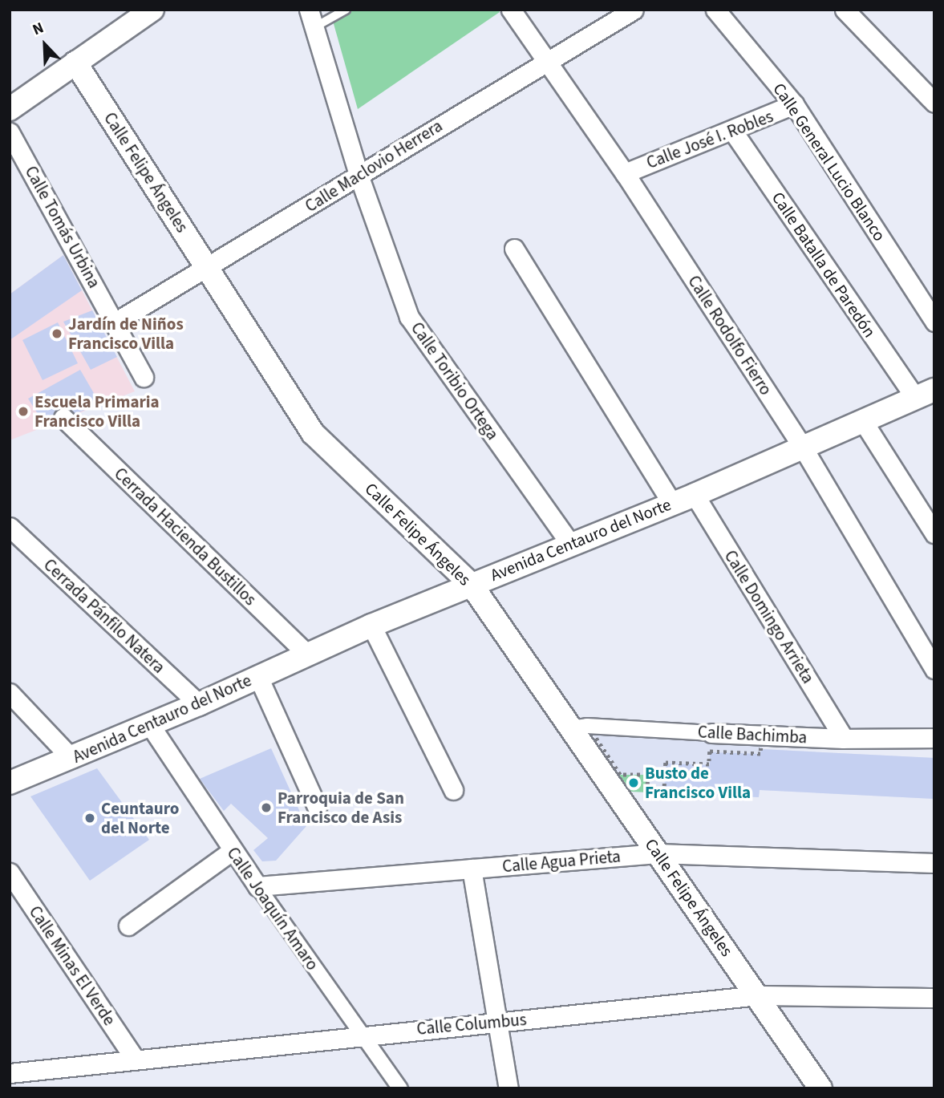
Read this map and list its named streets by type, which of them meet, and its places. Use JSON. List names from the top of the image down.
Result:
{
  "streets": {
    "street": [
      "Calle José I. Robles",
      "Calle General Lucio Blanco",
      "Calle Maclovio Herrera",
      "Calle Felipe Ángeles",
      "Calle Tomás Urbina",
      "Calle Batalla de Paredón",
      "Calle Rodolfo Fierro",
      "Calle Toribio Ortega",
      "Cerrada Hacienda Bustillos",
      "Avenida Centauro del Norte",
      "Cerrada Pánfilo Natera",
      "Calle Domingo Arrieta",
      "Calle Bachimba",
      "Calle Agua Prieta",
      "Calle Joaquín Amaro",
      "Calle Minas El Verde",
      "Calle Columbus"
    ]
  },
  "crossings": [
    ["Calle José I. Robles", "Calle General Lucio Blanco"],
    ["Calle José I. Robles", "Calle Batalla de Paredón"],
    ["Calle José I. Robles", "Calle Rodolfo Fierro"],
    ["Calle Maclovio Herrera", "Calle Felipe Ángeles"],
    ["Calle Maclovio Herrera", "Calle Tomás Urbina"],
    ["Calle Maclovio Herrera", "Calle Rodolfo Fierro"],
    ["Calle Maclovio Herrera", "Calle Toribio Ortega"],
    ["Calle Felipe Ángeles", "Avenida Centauro del Norte"],
    ["Calle Felipe Ángeles", "Calle Bachimba"],
    ["Calle Felipe Ángeles", "Calle Agua Prieta"],
    ["Calle Felipe Ángeles", "Calle Columbus"],
    ["Calle Batalla de Paredón", "Avenida Centauro del Norte"],
    ["Calle Rodolfo Fierro", "Avenida Centauro del Norte"],
    ["Calle Toribio Ortega", "Avenida Centauro del Norte"],
    ["Cerrada Hacienda Bustillos", "Avenida Centauro del Norte"],
    ["Avenida Centauro del Norte", "Cerrada Pánfilo Natera"],
    ["Avenida Centauro del Norte", "Calle Domingo Arrieta"],
    ["Avenida Centauro del Norte", "Calle Joaquín Amaro"],
    ["Calle Domingo Arrieta", "Calle Bachimba"],
    ["Calle Agua Prieta", "Calle Joaquín Amaro"],
    ["Calle Joaquín Amaro", "Calle Columbus"],
    ["Calle Minas El Verde", "Calle Columbus"]
  ],
  "places": [
    "Jardín de Niños Francisco Villa",
    "Escuela Primaria Francisco Villa",
    "Busto de Francisco Villa",
    "Parroquia de San Francisco de Asis",
    "Ceuntauro del Norte"
  ],
  "north": "top left"
}
